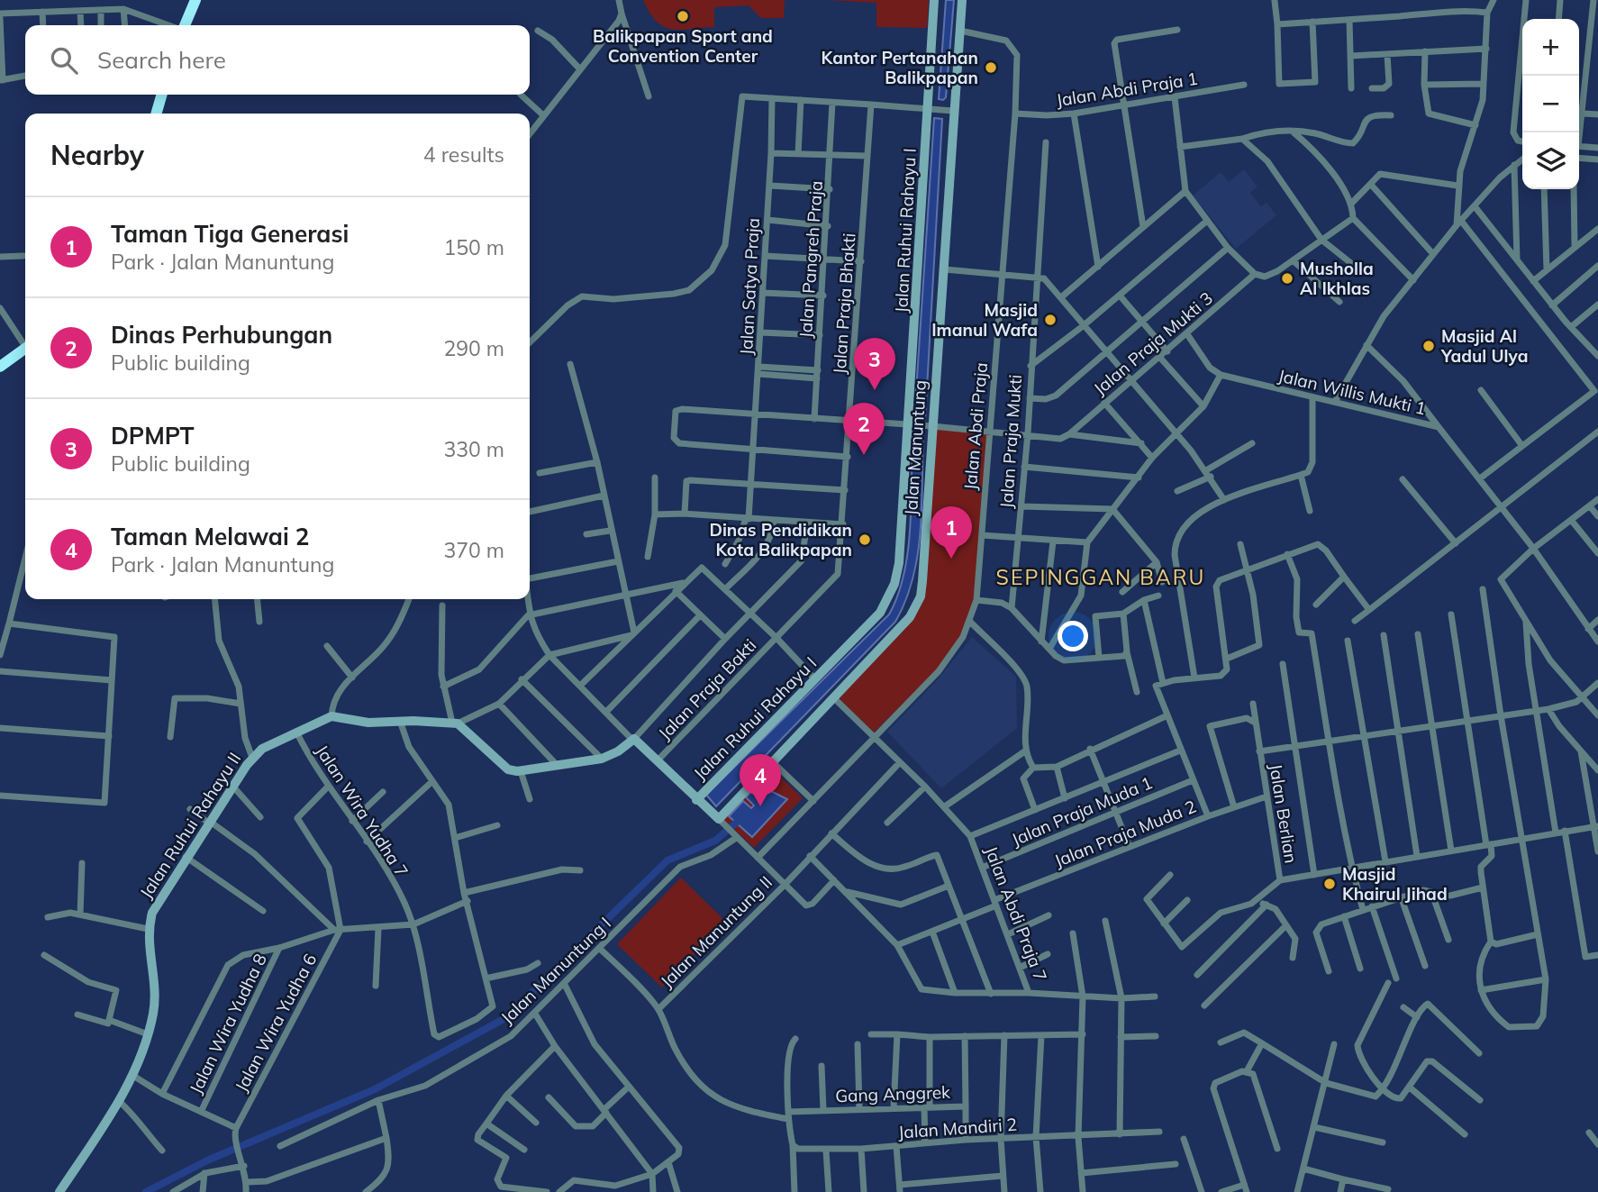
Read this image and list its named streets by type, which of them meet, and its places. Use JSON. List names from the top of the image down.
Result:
{
  "streets": {
    "street": [
      "Jalan Abdi Praja 1",
      "Jalan Ruhui Rahayu I",
      "Jalan Pangreh Praja",
      "Jalan Satya Praja",
      "Jalan Praja Bhakti",
      "Jalan Praja Mukti 3",
      "Jalan Willis Mukti 1",
      "Jalan Abdi Praja",
      "Jalan Praja Mukti",
      "Jalan Manuntung",
      "Jalan Praja Bakti",
      "Jalan Wira Yudha 7",
      "Jalan Praja Muda 1",
      "Jalan Berlian",
      "Jalan Ruhui Rahayu II",
      "Jalan Praja Muda 2",
      "Jalan Abdi Praja 7",
      "Jalan Manuntung II",
      "Jalan Manuntung I",
      "Jalan Wira Yudha 6",
      "Jalan Wira Yudha 8",
      "Gang Anggrek",
      "Jalan Mandiri 2"
    ]
  },
  "crossings": [
    ["Jalan Abdi Praja 1", "Jalan Abdi Praja"],
    ["Jalan Praja Bhakti", "Jalan Praja Bakti"],
    ["Jalan Abdi Praja", "Jalan Manuntung"],
    ["Jalan Abdi Praja", "Jalan Abdi Praja 7"],
    ["Jalan Manuntung", "Jalan Abdi Praja 7"],
    ["Jalan Wira Yudha 7", "Jalan Ruhui Rahayu II"],
    ["Jalan Praja Muda 1", "Jalan Abdi Praja 7"],
    ["Jalan Berlian", "Jalan Praja Muda 2"],
    ["Jalan Praja Muda 2", "Jalan Abdi Praja 7"],
    ["Jalan Abdi Praja 7", "Jalan Manuntung II"],
    ["Jalan Manuntung II", "Gang Anggrek"],
    ["Gang Anggrek", "Jalan Mandiri 2"]
  ],
  "districts": ["SEPINGGAN BARU"],
  "places": [
    "Balikpapan Sport and Convention Center",
    "Kantor Pertanahan Balikpapan",
    "Musholla Al Ikhlas",
    "Masjid Imanul Wafa",
    "Masjid Al Yadul Ulya",
    "Dinas Pendidikan Kota Balikpapan",
    "Masjid Khairul Jihad"
  ],
  "page": {
    "map_buttons": ["+", "−"],
    "search": "Search here",
    "heading": ["Nearby", "4 results"],
    "list": [
      {
        "mark": "1",
        "name": "Taman Tiga Generasi",
        "note": "Park · Jalan Manuntung",
        "value": "150 m"
      },
      {
        "mark": "2",
        "name": "Dinas Perhubungan",
        "note": "Public building",
        "value": "290 m"
      },
      {
        "mark": "3",
        "name": "DPMPT",
        "note": "Public building",
        "value": "330 m"
      },
      {
        "mark": "4",
        "name": "Taman Melawai 2",
        "note": "Park · Jalan Manuntung",
        "value": "370 m"
      }
    ],
    "pins": [
      "3",
      "2",
      "1",
      "4"
    ]
  }
}
